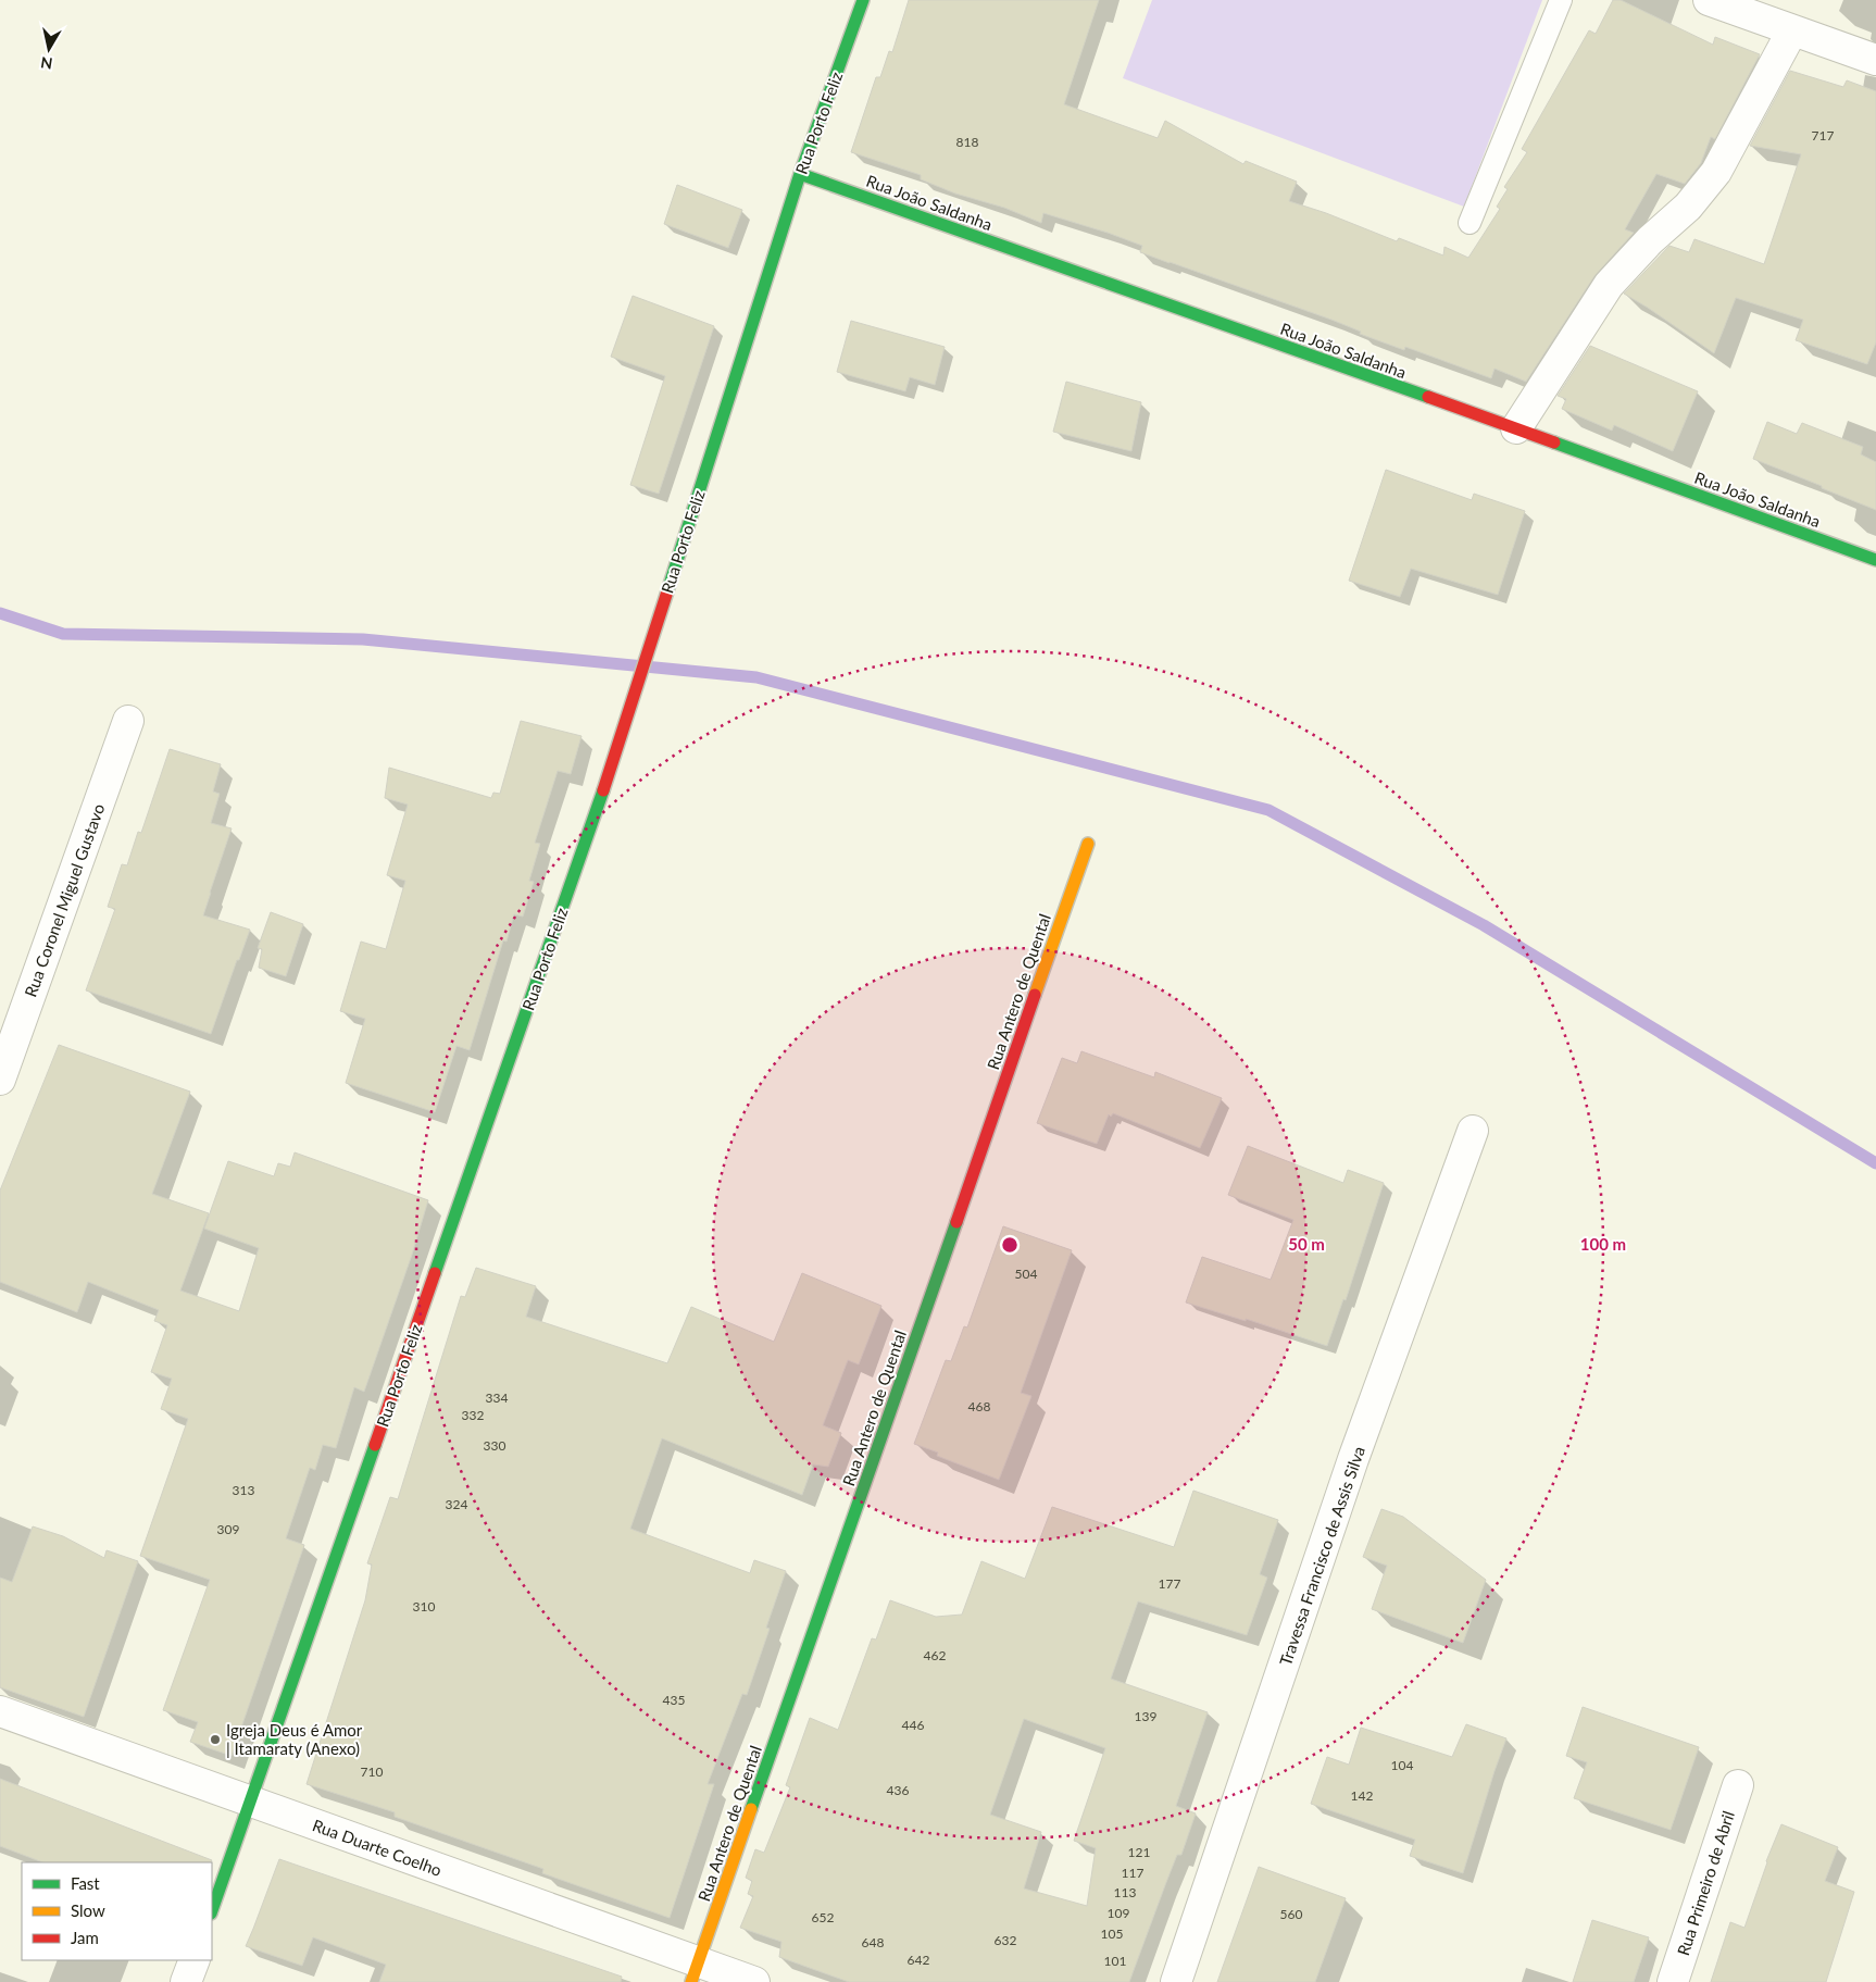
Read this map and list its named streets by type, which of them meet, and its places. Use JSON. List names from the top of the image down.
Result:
{
  "streets": {
    "street": [
      "Rua Porto Feliz",
      "Rua João Saldanha",
      "Rua Coronel Miguel Gustavo",
      "Rua Antero de Quental",
      "Travessa Francisco de Assis Silva",
      "Rua Duarte Coelho",
      "Rua Primeiro de Abril"
    ]
  },
  "crossings": [
    ["Rua Porto Feliz", "Rua João Saldanha"],
    ["Rua Porto Feliz", "Rua Duarte Coelho"],
    ["Rua Antero de Quental", "Rua Duarte Coelho"]
  ],
  "places": ["Igreja Deus é Amor | Itamaraty (Anexo)"],
  "house_numbers": [
    "717",
    "818",
    "504",
    "334",
    "468",
    "332",
    "330",
    "313",
    "324",
    "309",
    "177",
    "310",
    "462",
    "435",
    "139",
    "446",
    "104",
    "710",
    "436",
    "142",
    "121",
    "117",
    "113",
    "109",
    "560",
    "652",
    "105",
    "632",
    "648",
    "642",
    "101"
  ],
  "legend": ["Fast", "Slow", "Jam"],
  "north": "bottom",
  "rings": ["50 m", "100 m"]
}
